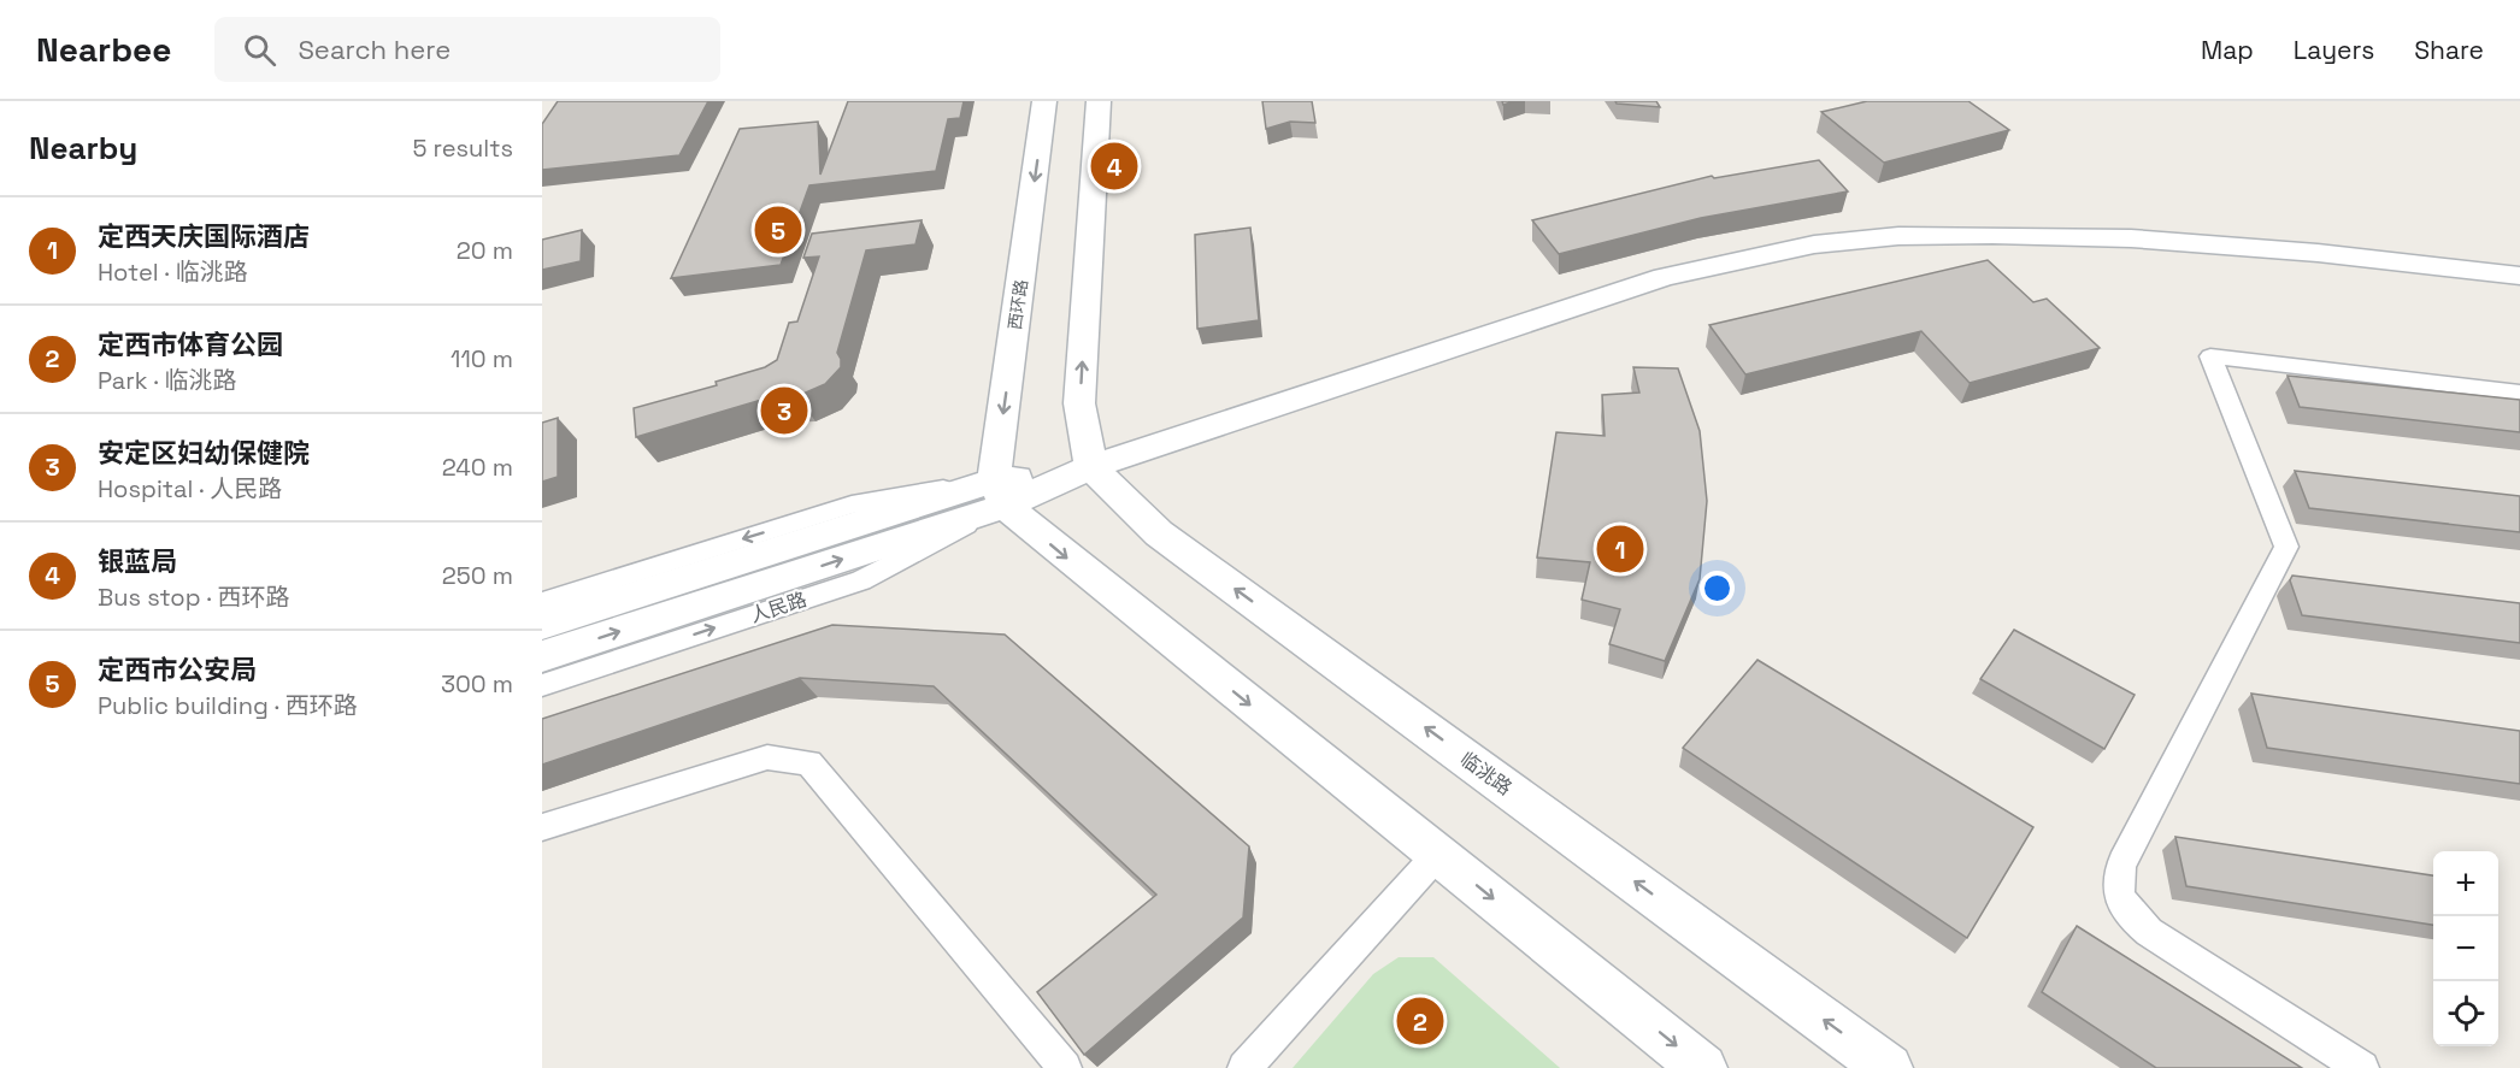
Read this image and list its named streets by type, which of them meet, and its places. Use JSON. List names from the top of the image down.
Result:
{
  "streets": {
    "main road": ["西环路", "人民路", "临洮路"]
  },
  "crossings": [
    ["西环路", "人民路"],
    ["人民路", "临洮路"]
  ],
  "page": {
    "header": "Nearbee",
    "search": "Search here",
    "nav": ["Map", "Layers", "Share"],
    "heading": ["Nearby", "5 results"],
    "pins": [
      "4",
      "5",
      "3",
      "1",
      "2"
    ],
    "list": [
      {
        "mark": "1",
        "name": "定西天庆国际酒店",
        "note": "Hotel · 临洮路",
        "value": "20 m"
      },
      {
        "mark": "2",
        "name": "定西市体育公园",
        "note": "Park · 临洮路",
        "value": "110 m"
      },
      {
        "mark": "3",
        "name": "安定区妇幼保健院",
        "note": "Hospital · 人民路",
        "value": "240 m"
      },
      {
        "mark": "4",
        "name": "银蓝局",
        "note": "Bus stop · 西环路",
        "value": "250 m"
      },
      {
        "mark": "5",
        "name": "定西市公安局",
        "note": "Public building · 西环路",
        "value": "300 m"
      }
    ],
    "map_buttons": ["+", "−"]
  }
}
